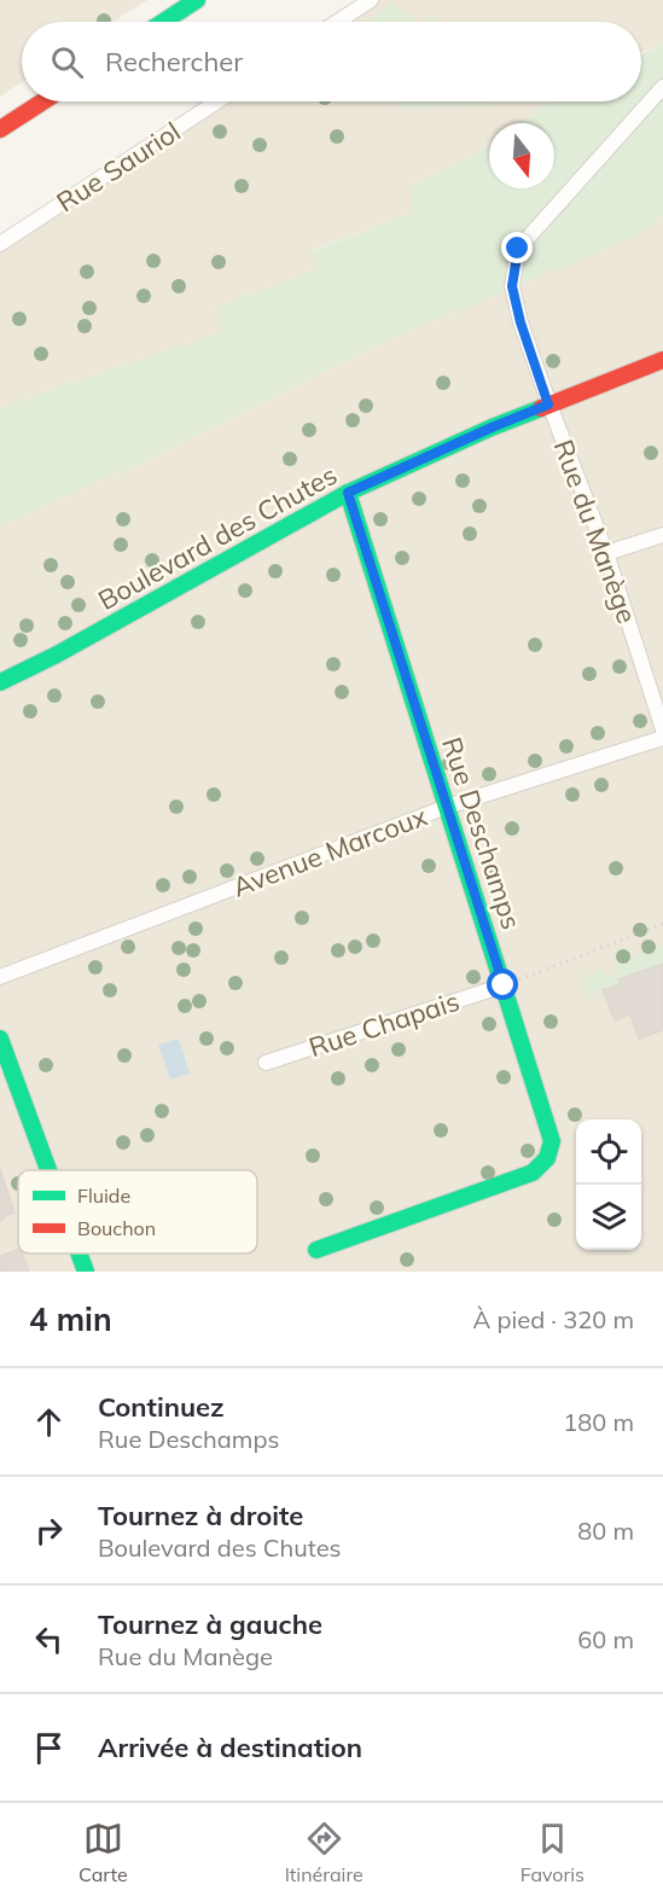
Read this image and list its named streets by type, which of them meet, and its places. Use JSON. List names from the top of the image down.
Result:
{
  "streets": {
    "street": [
      "Rue Sauriol",
      "Rue du Manège",
      "Boulevard des Chutes",
      "Rue Deschamps",
      "Avenue Marcoux",
      "Rue Chapais"
    ]
  },
  "crossings": [
    ["Rue du Manège", "Boulevard des Chutes"],
    ["Boulevard des Chutes", "Rue Deschamps"],
    ["Rue Deschamps", "Avenue Marcoux"],
    ["Rue Deschamps", "Rue Chapais"]
  ],
  "legend": ["Fluide", "Bouchon"],
  "north": "bottom",
  "page": {
    "search": "Rechercher",
    "heading": ["4 min", "À pied · 320 m"],
    "list": [
      ["Continuez", "Rue Deschamps", "180 m"],
      ["Tournez à droite", "Boulevard des Chutes", "80 m"],
      ["Tournez à gauche", "Rue du Manège", "60 m"],
      "Arrivée à destination"
    ],
    "nav": ["Carte", "Itinéraire", "Favoris"]
  }
}
